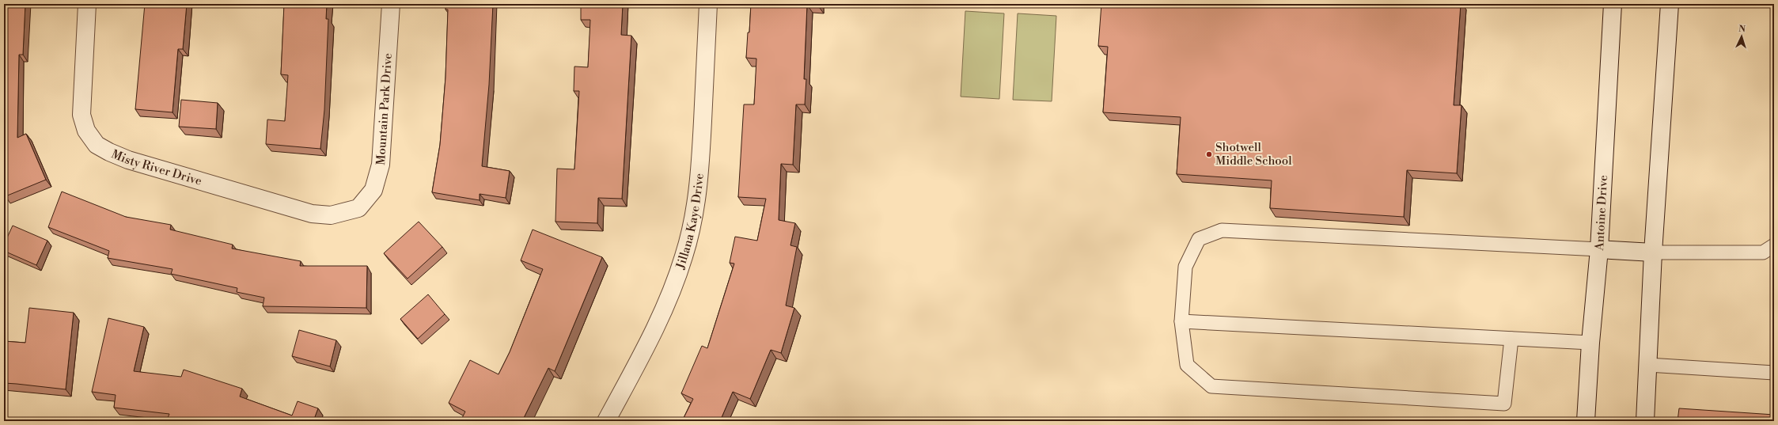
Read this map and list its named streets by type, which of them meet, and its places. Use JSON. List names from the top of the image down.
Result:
{
  "streets": {
    "street": [
      "Mountain Park Drive",
      "Misty River Drive",
      "Antoine Drive",
      "Jillana Kaye Drive"
    ]
  },
  "crossings": [
    ["Mountain Park Drive", "Misty River Drive"]
  ],
  "places": ["Shotwell Middle School"],
  "north": "top"
}
